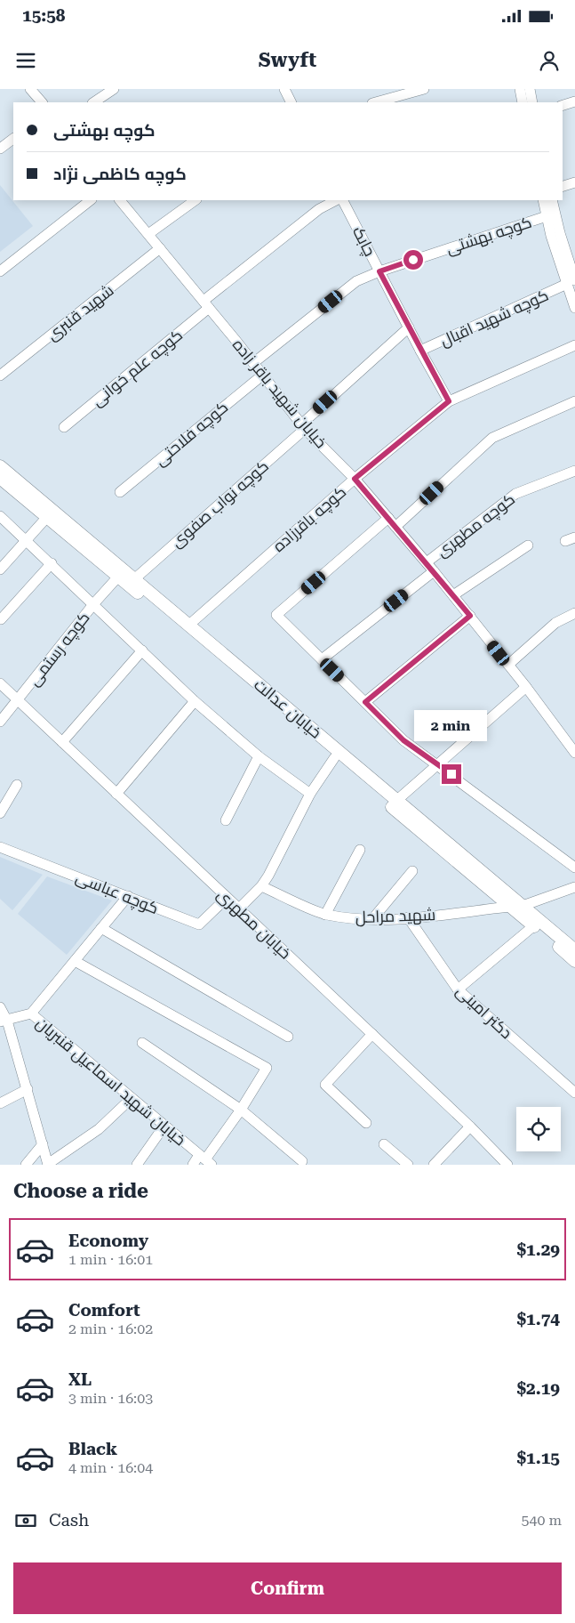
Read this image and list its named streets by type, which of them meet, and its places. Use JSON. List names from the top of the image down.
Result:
{
  "streets": {
    "main road": ["خیابان عدالت"],
    "street": [
      "کوچه بهشتی",
      "چابک",
      "شهید قنبری",
      "کوچه شهید اقبال",
      "کوچه علم خوانی",
      "خیابان شهید باقر زاده",
      "کوچه فلاحتی",
      "کوچه نواب صفوی",
      "کوچه باقرزاده",
      "کوچه مطهری",
      "کوچه رستمی",
      "کوچه عباسی",
      "شهید مراحل",
      "خیابان مطهری",
      "دکتر امینی",
      "خیابان شهید اسماعیل قنبریان"
    ]
  },
  "crossings": [
    ["کوچه بهشتی", "چابک"],
    ["کوچه بهشتی", "خیابان شهید باقر زاده"],
    ["چابک", "کوچه شهید اقبال"],
    ["چابک", "کوچه نواب صفوی"],
    ["چابک", "کوچه باقرزاده"],
    ["شهید قنبری", "خیابان شهید باقر زاده"],
    ["کوچه علم خوانی", "خیابان شهید باقر زاده"],
    ["خیابان شهید باقر زاده", "کوچه فلاحتی"],
    ["خیابان شهید باقر زاده", "کوچه نواب صفوی"],
    ["خیابان شهید باقر زاده", "کوچه باقرزاده"],
    ["خیابان شهید باقر زاده", "کوچه مطهری"],
    ["کوچه نواب صفوی", "خیابان عدالت"],
    ["کوچه باقرزاده", "خیابان عدالت"],
    ["کوچه رستمی", "خیابان عدالت"],
    ["کوچه رستمی", "خیابان مطهری"],
    ["خیابان عدالت", "شهید مراحل"],
    ["کوچه عباسی", "خیابان مطهری"],
    ["شهید مراحل", "دکتر امینی"]
  ],
  "page": {
    "status": "15:58",
    "header": "Swyft",
    "banner": ["کوچه بهشتی", "کوچه کاظمی نژاد"],
    "bubble": "2 min",
    "heading": "Choose a ride",
    "list": [
      {
        "name": "Economy",
        "note": "1 min · 16:01",
        "value": "$1.29"
      },
      {
        "name": "Comfort",
        "note": "2 min · 16:02",
        "value": "$1.74"
      },
      {
        "name": "XL",
        "note": "3 min · 16:03",
        "value": "$2.19"
      },
      {
        "name": "Black",
        "note": "4 min · 16:04",
        "value": "$1.15"
      }
    ],
    "pay": ["Cash", "540 m"],
    "buttons": "Confirm"
  }
}
